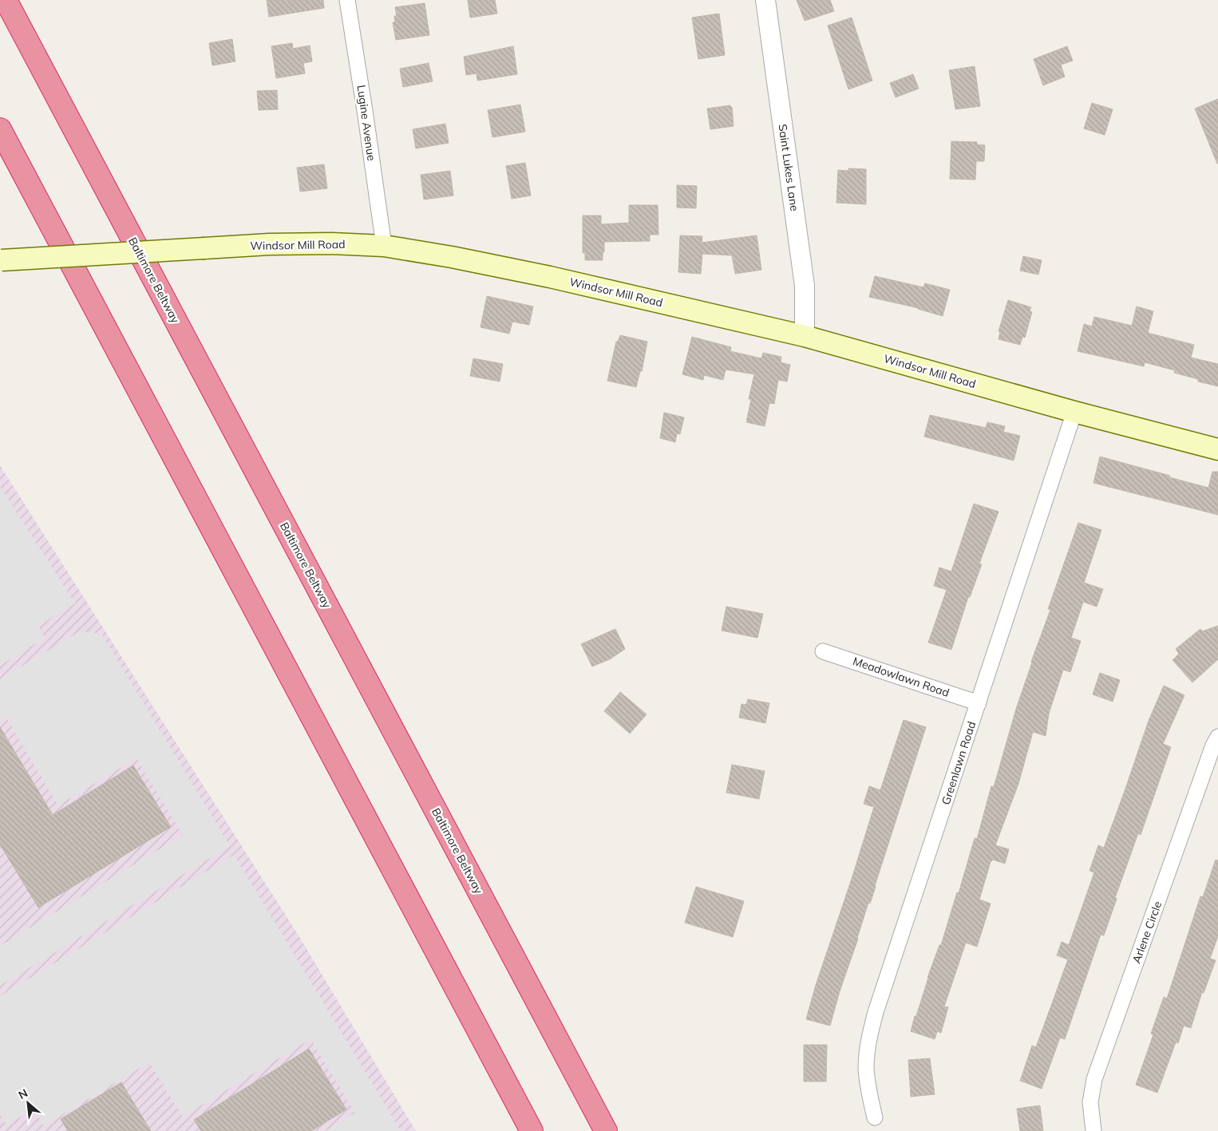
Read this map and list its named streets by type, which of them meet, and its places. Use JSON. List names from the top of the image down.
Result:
{
  "streets": {
    "highway": ["Baltimore Beltway"],
    "main road": ["Windsor Mill Road"],
    "street": [
      "Lugine Avenue",
      "Saint Lukes Lane",
      "Meadowlawn Road",
      "Greenlawn Road",
      "Arlene Circle"
    ]
  },
  "crossings": [
    ["Lugine Avenue", "Windsor Mill Road"],
    ["Saint Lukes Lane", "Windsor Mill Road"],
    ["Windsor Mill Road", "Greenlawn Road"],
    ["Meadowlawn Road", "Greenlawn Road"]
  ],
  "north": "top left"
}
